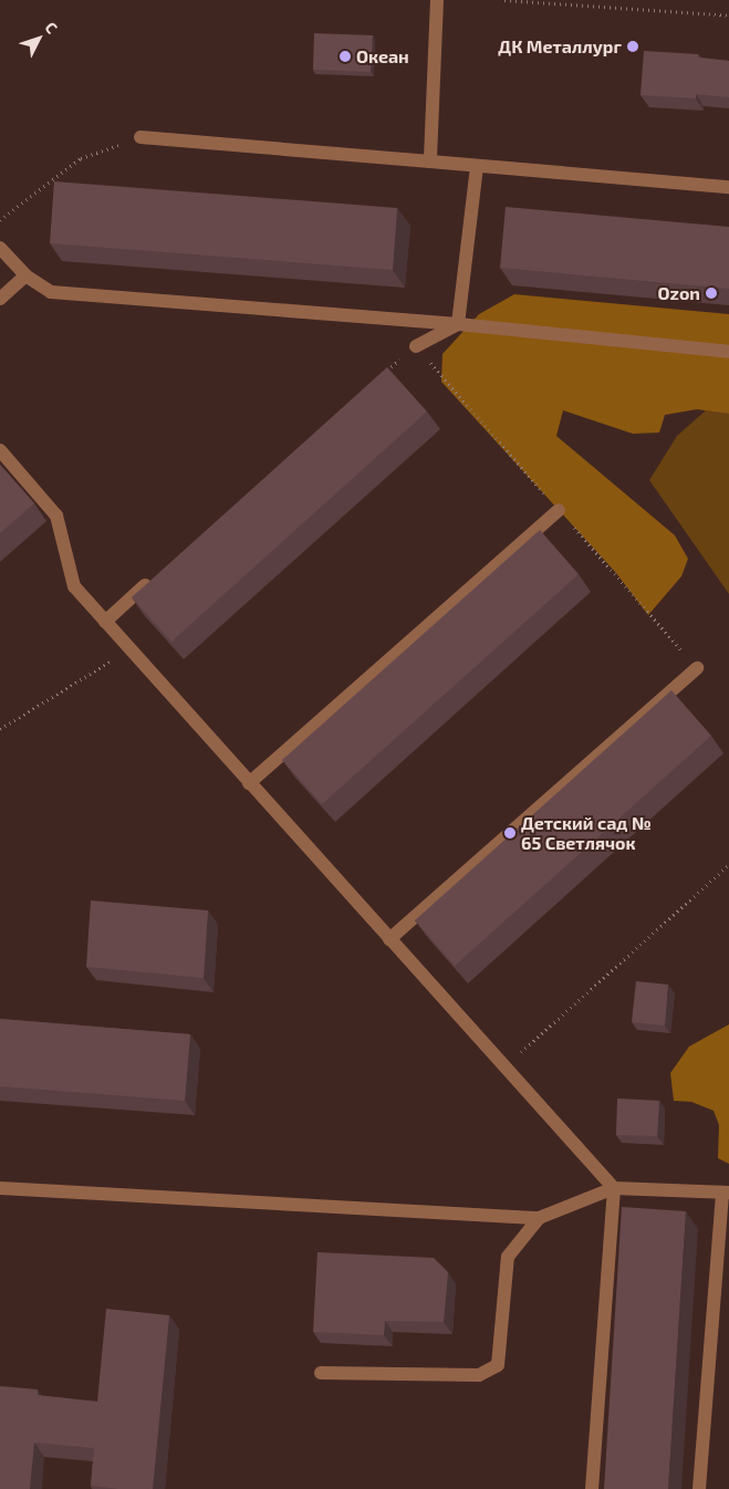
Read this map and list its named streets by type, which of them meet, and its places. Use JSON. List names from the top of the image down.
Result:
{
  "places": [
    "ДК Металлург",
    "Океан",
    "Ozon",
    "Детский сад № 65 Светлячок"
  ],
  "north": "top right"
}
